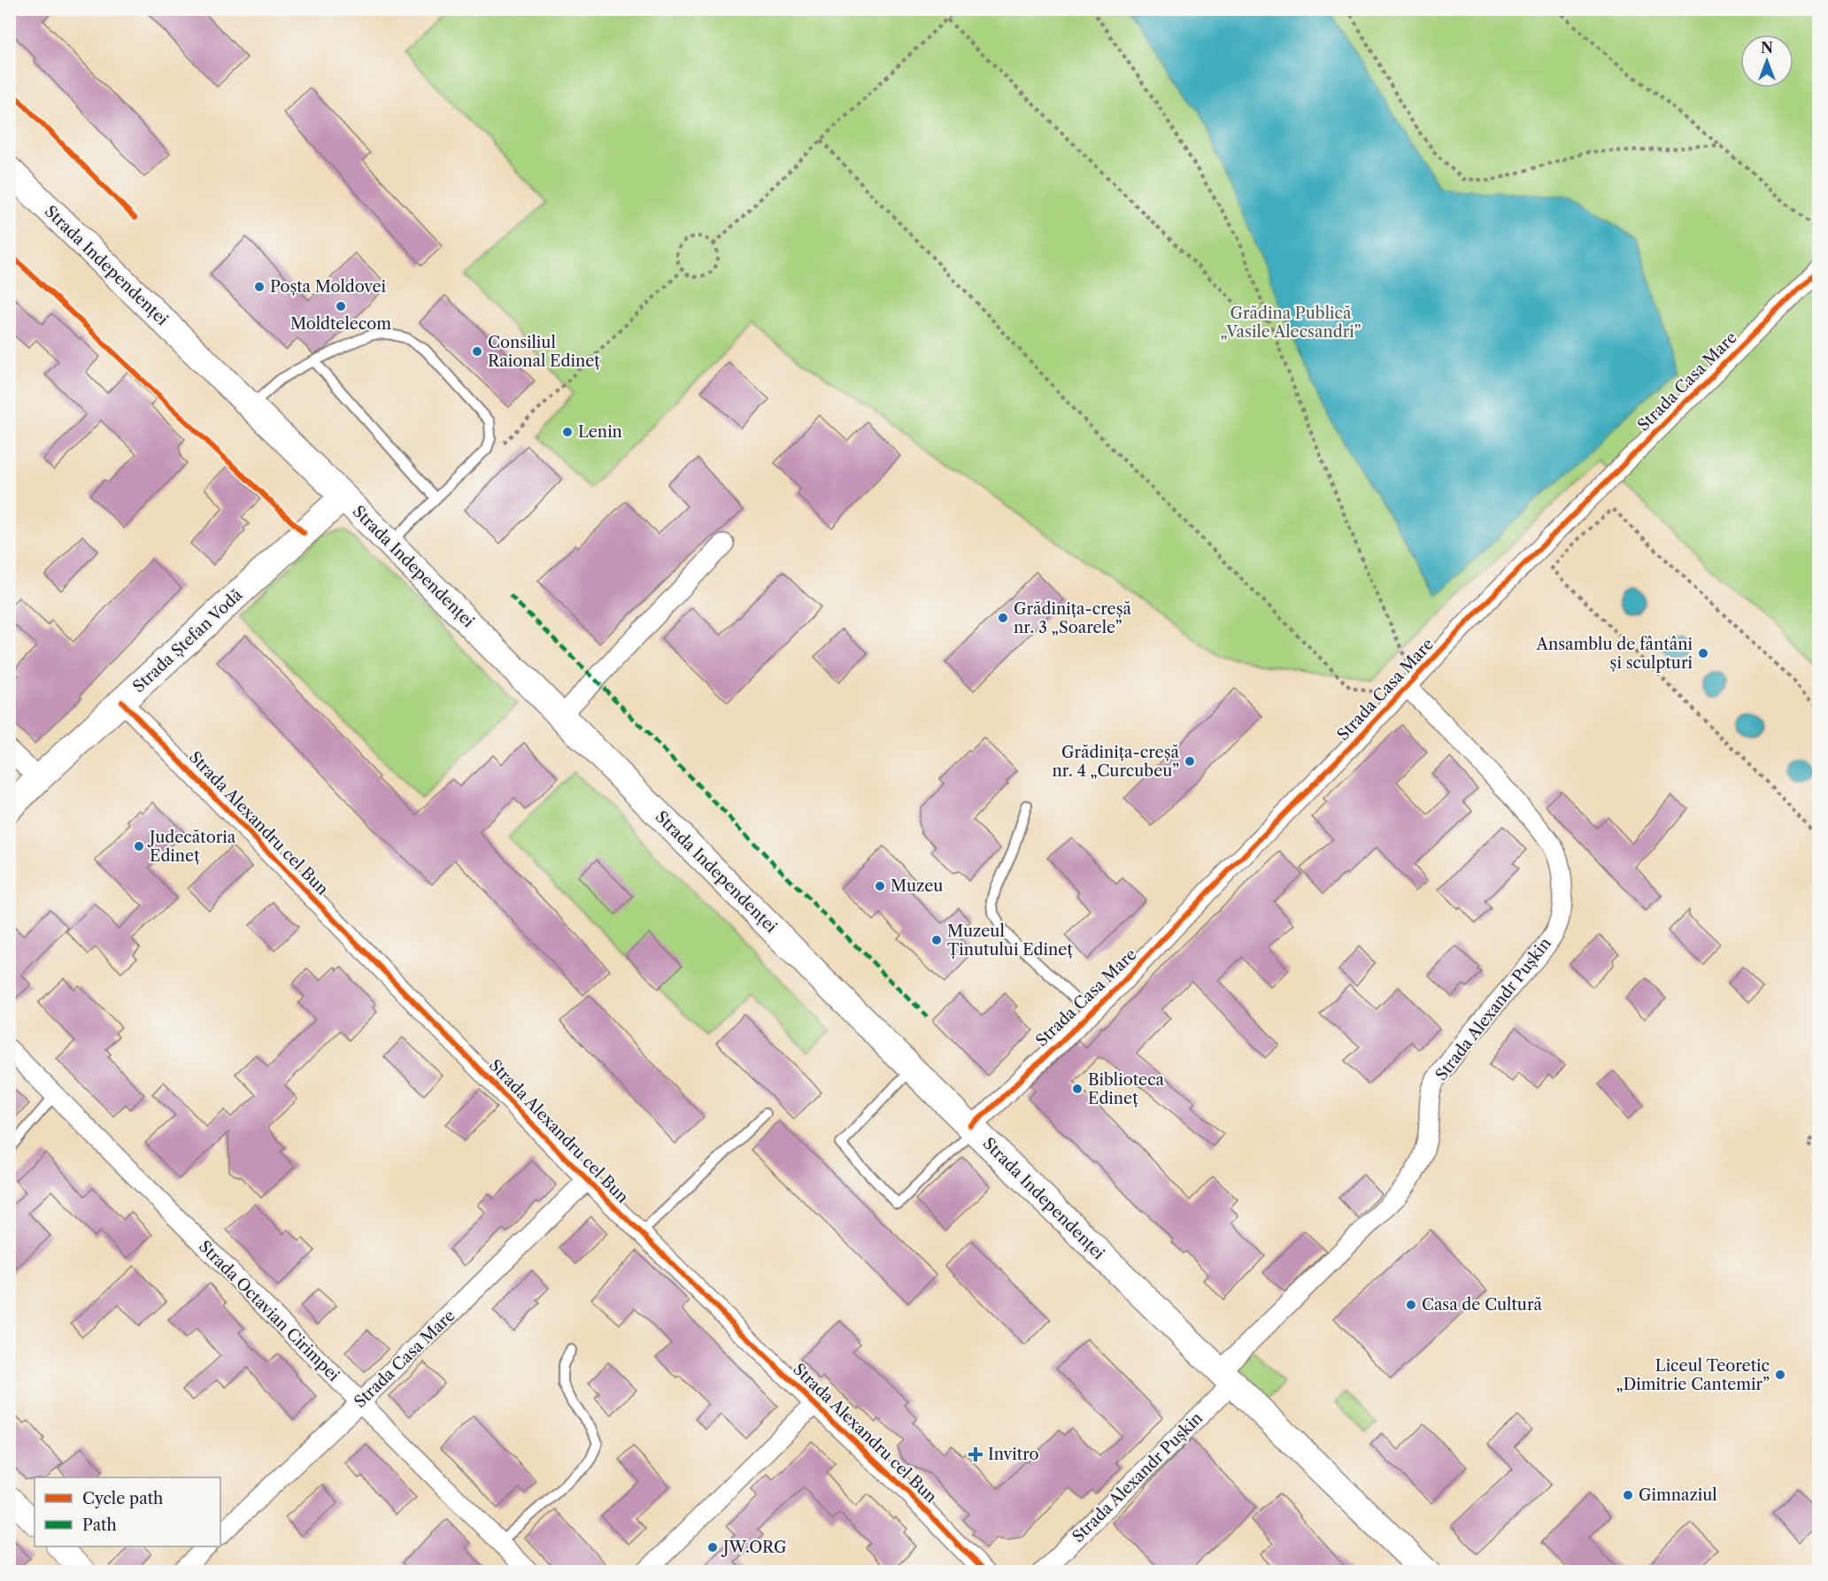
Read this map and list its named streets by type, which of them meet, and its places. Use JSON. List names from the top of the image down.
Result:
{
  "streets": {
    "main road": ["Strada Independenței", "Strada Ștefan Vodă"],
    "street": [
      "Strada Casa Mare",
      "Strada Alexandru cel Bun",
      "Strada Alexandr Pușkin",
      "Strada Octavian Cirimpei"
    ]
  },
  "crossings": [
    ["Strada Independenței", "Strada Casa Mare"],
    ["Strada Independenței", "Strada Ștefan Vodă"],
    ["Strada Independenței", "Strada Alexandr Pușkin"],
    ["Strada Casa Mare", "Strada Alexandru cel Bun"],
    ["Strada Casa Mare", "Strada Alexandr Pușkin"],
    ["Strada Casa Mare", "Strada Octavian Cirimpei"],
    ["Strada Ștefan Vodă", "Strada Alexandru cel Bun"]
  ],
  "parks": ["Grădina Publică „Vasile Alecsandri”"],
  "places": {
    "other": [
      "Poșta Moldovei",
      "Moldtelecom",
      "Consiliul Raional Edineț",
      "Lenin",
      "Grădinița-creșă nr. 3 „Soarele”",
      "Ansamblu de fântâni și sculpturi",
      "Grădinița-creșă nr. 4 „Curcubeu”",
      "Judecătoria Edineț",
      "Muzeu",
      "Muzeul Ținutului Edineț",
      "Biblioteca Edineț",
      "Casa de Cultură",
      "Liceul Teoretic „Dimitrie Cantemir”",
      "Gimnaziul",
      "JW.ORG"
    ],
    "health": ["Invitro"]
  },
  "legend": ["Cycle path", "Path"],
  "north": "top"
}
